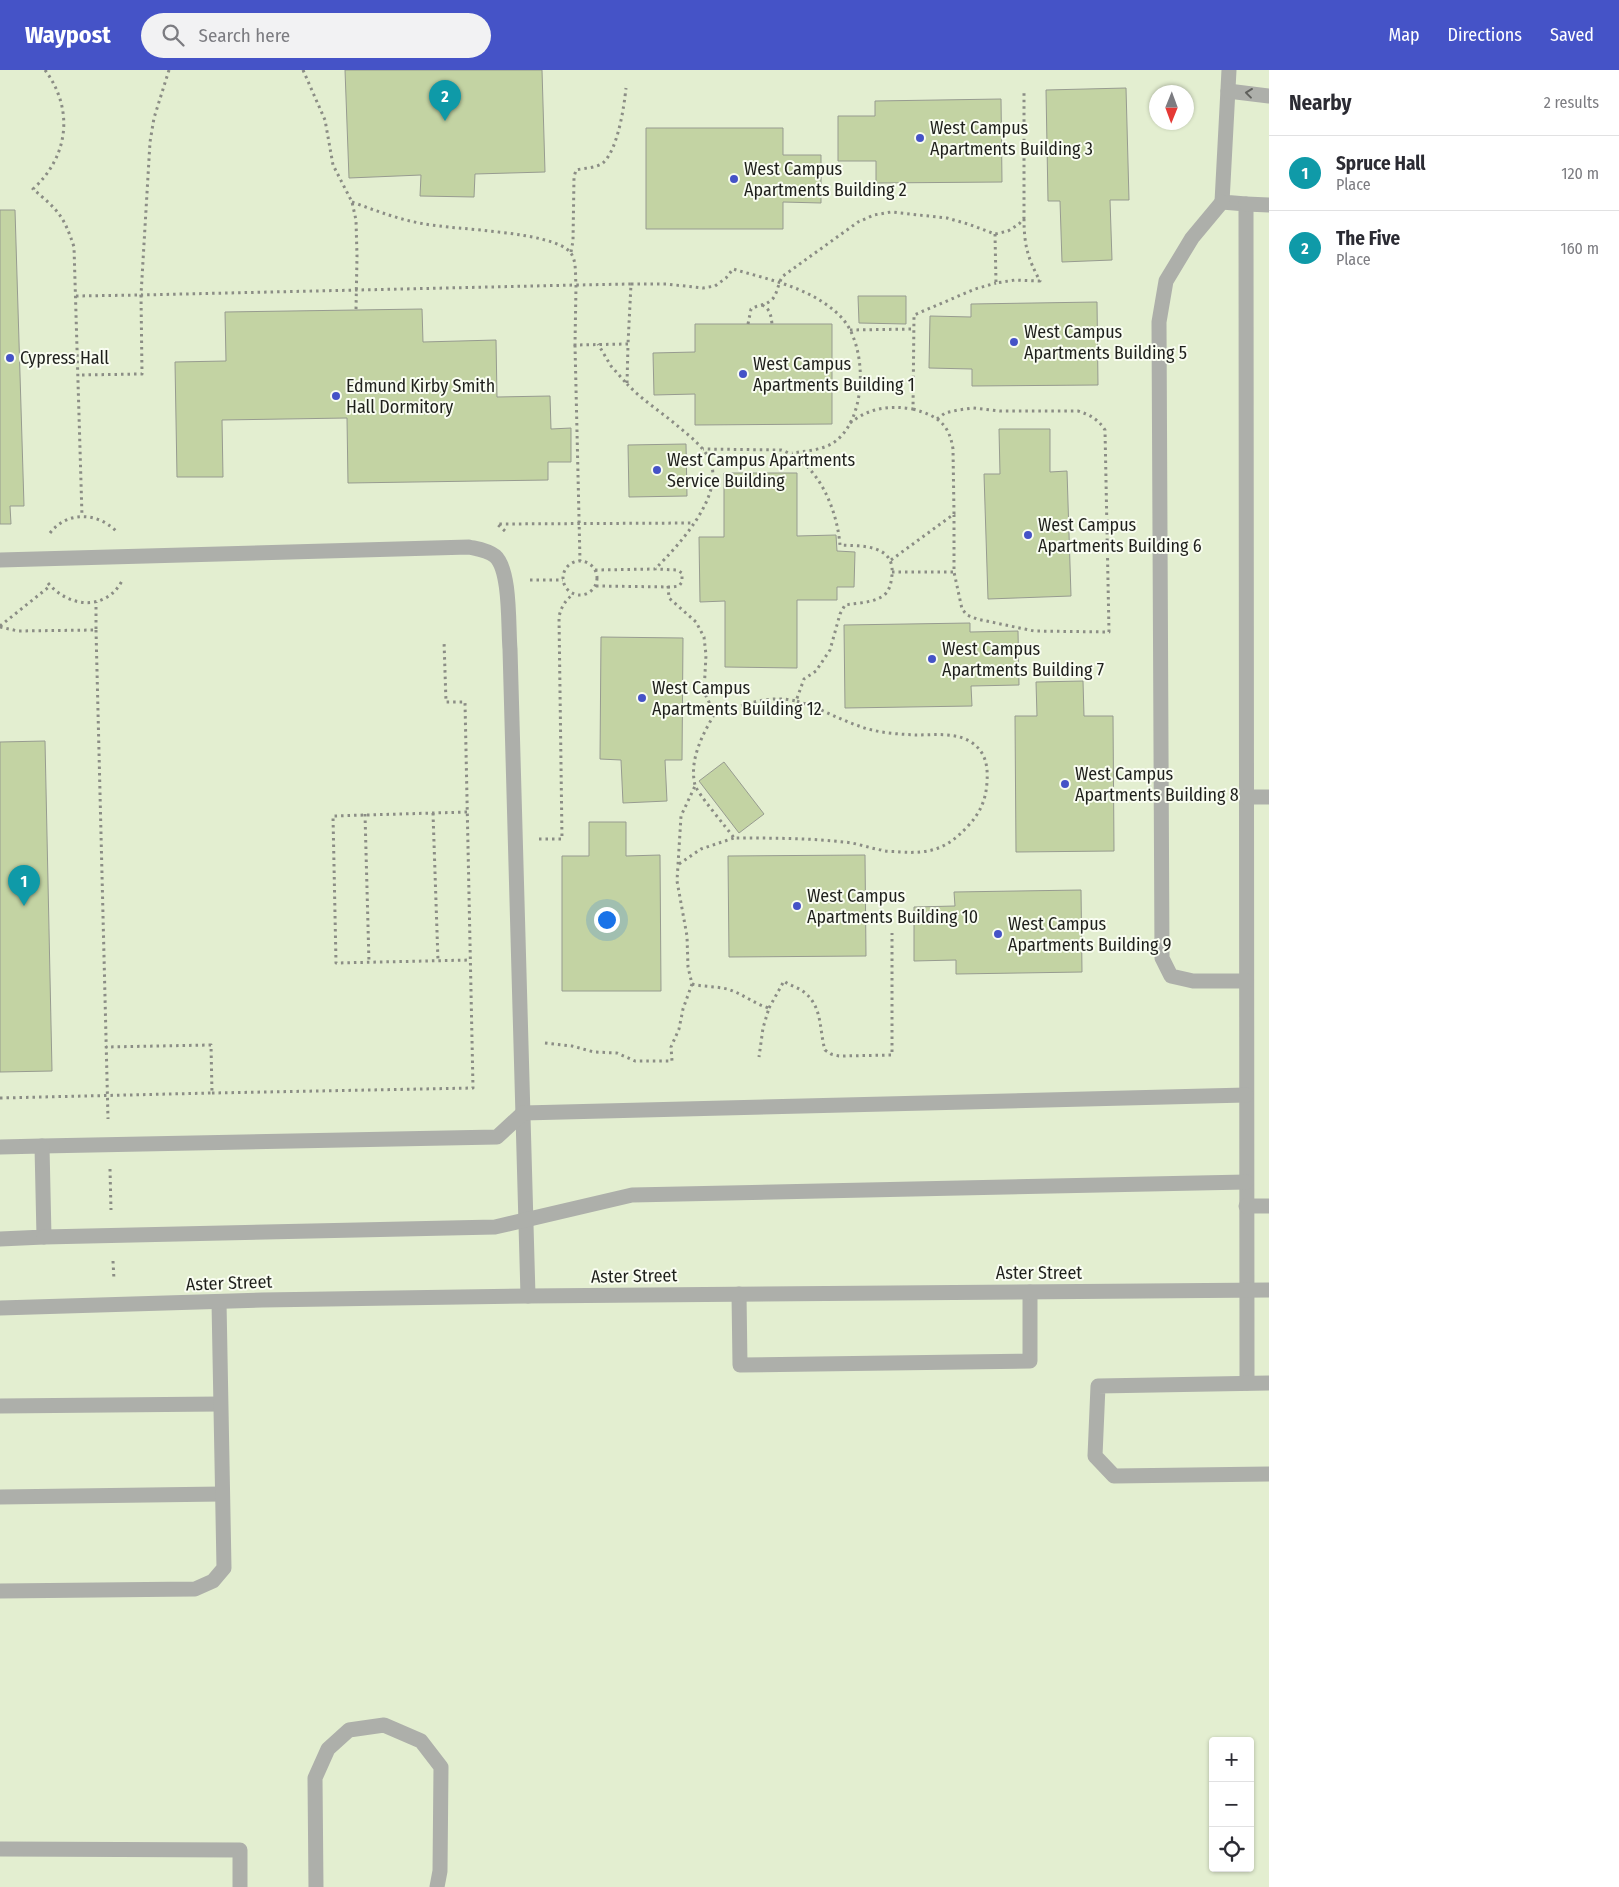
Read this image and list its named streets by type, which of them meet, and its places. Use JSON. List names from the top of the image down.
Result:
{
  "streets": {
    "street": ["Aster Street"]
  },
  "places": [
    "West Campus Apartments Building 3",
    "West Campus Apartments Building 2",
    "West Campus Apartments Building 5",
    "Cypress Hall",
    "West Campus Apartments Building 1",
    "Edmund Kirby Smith Hall Dormitory",
    "West Campus Apartments Service Building",
    "West Campus Apartments Building 6",
    "West Campus Apartments Building 7",
    "West Campus Apartments Building 12",
    "West Campus Apartments Building 8",
    "West Campus Apartments Building 10",
    "West Campus Apartments Building 9"
  ],
  "north": "bottom",
  "page": {
    "header": "Waypost",
    "search": "Search here",
    "nav": ["Map", "Directions", "Saved"],
    "heading": ["Nearby", "2 results"],
    "pins": ["2", "1"],
    "list": [
      {
        "mark": "1",
        "name": "Spruce Hall",
        "note": "Place",
        "value": "120 m"
      },
      {
        "mark": "2",
        "name": "The Five",
        "note": "Place",
        "value": "160 m"
      }
    ],
    "map_buttons": ["+", "−"]
  }
}
